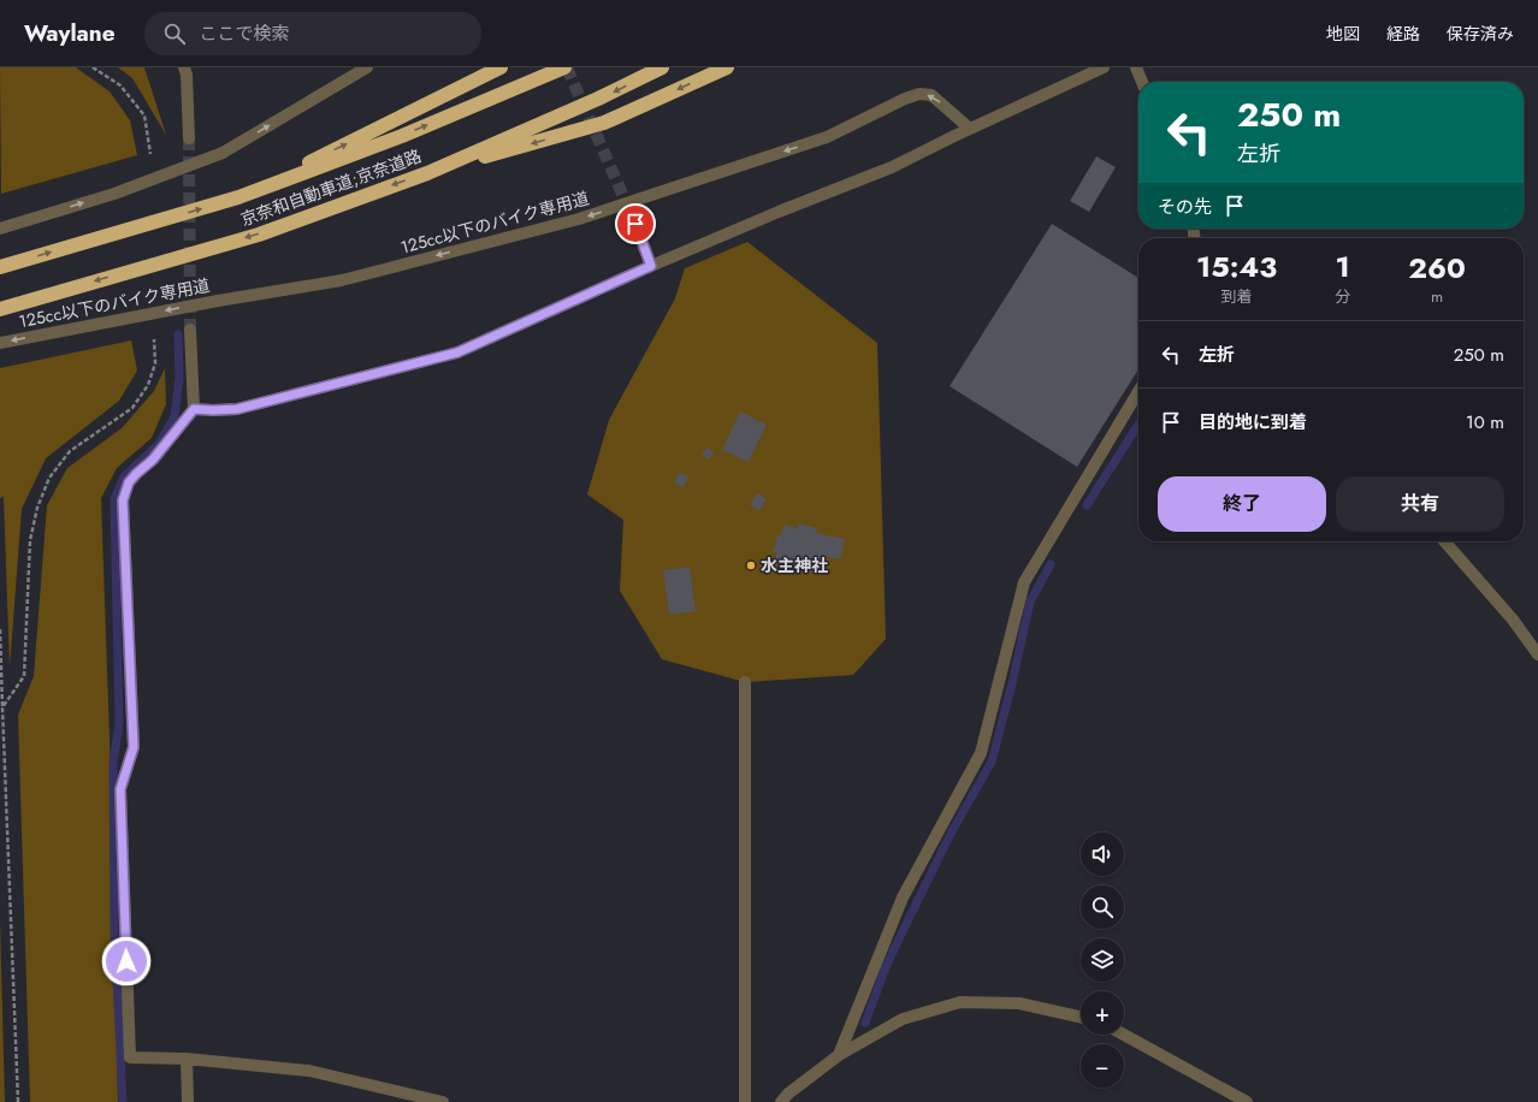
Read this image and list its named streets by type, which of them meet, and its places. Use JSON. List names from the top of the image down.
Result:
{
  "streets": {
    "highway": ["京奈和自動車道;京奈道路"],
    "street": ["125cc以下のバイク専用道"]
  },
  "places": ["水主神社"],
  "page": {
    "header": "Waylane",
    "search": "ここで検索",
    "nav": ["地図", "経路", "保存済み"],
    "turn": ["250 m", "左折"],
    "then": "その先",
    "eta": [
      "15:43",
      "到着",
      "1",
      "分",
      "260",
      "m"
    ],
    "list": [
      {
        "name": "左折",
        "value": "250 m"
      },
      {
        "name": "目的地に到着",
        "value": "10 m"
      }
    ],
    "buttons": ["終了", "共有"],
    "map_buttons": ["+", "−"]
  }
}
